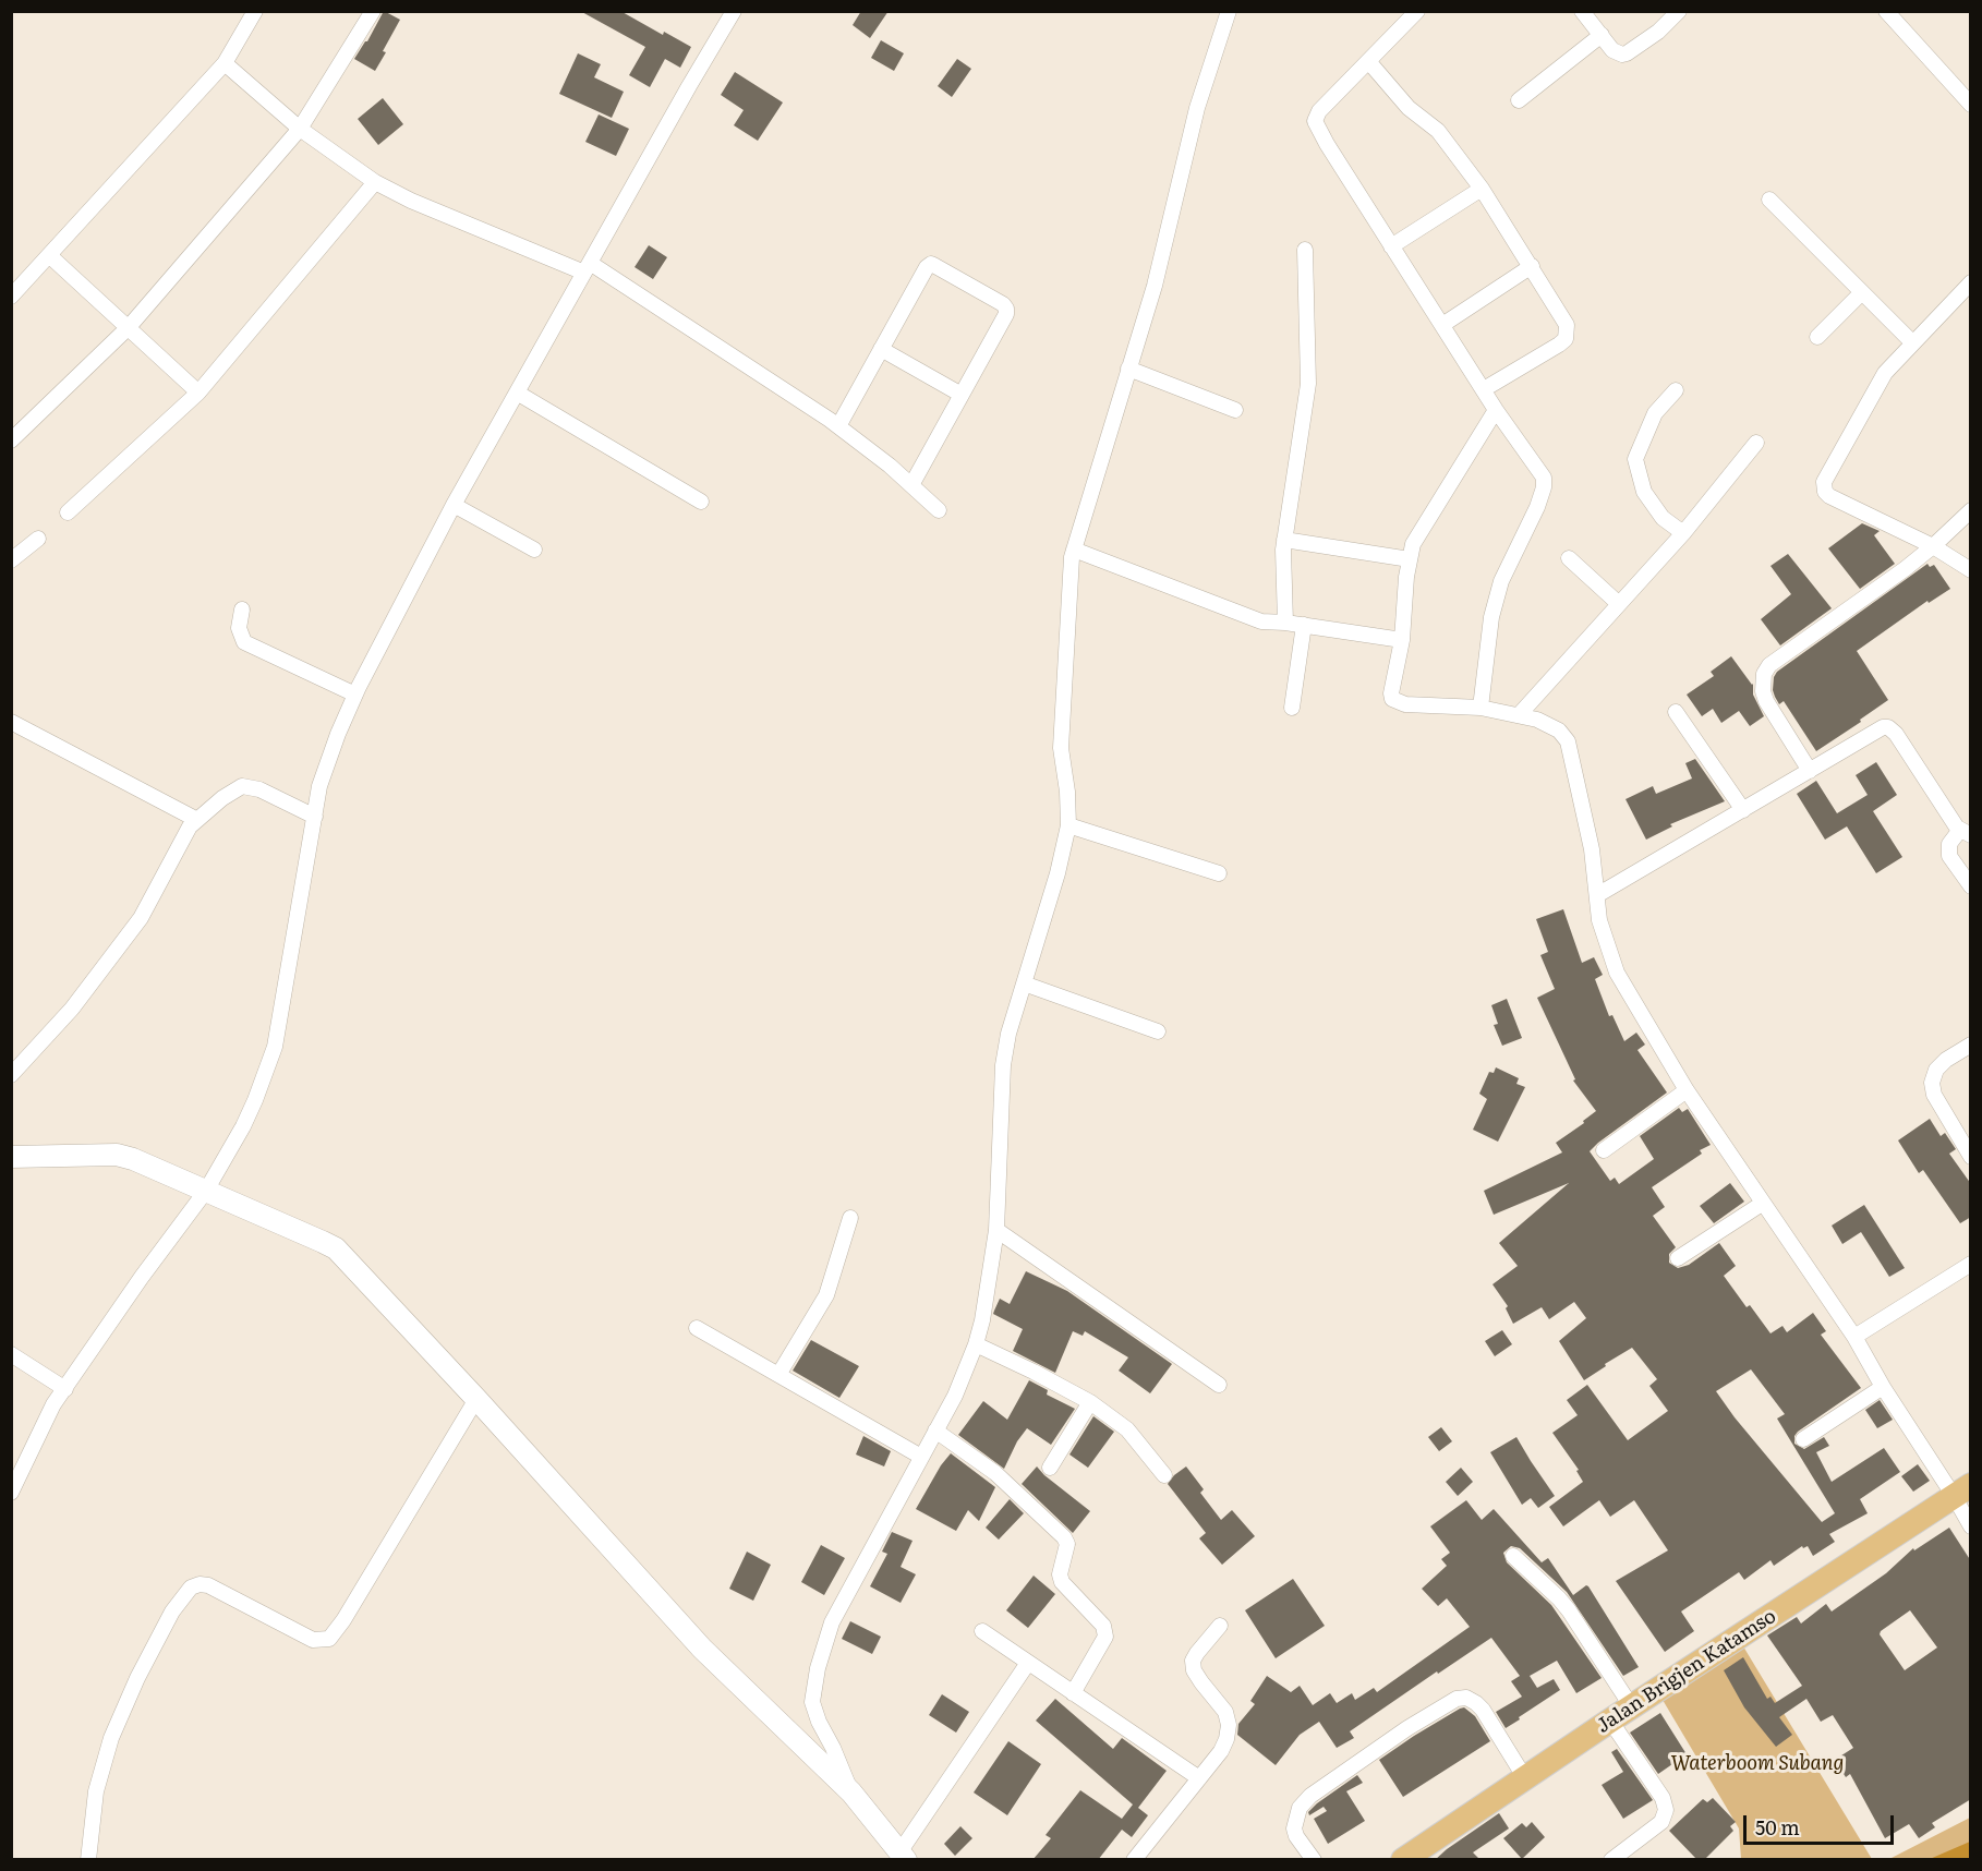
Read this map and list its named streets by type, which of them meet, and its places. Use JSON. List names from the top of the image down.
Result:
{
  "streets": {
    "main road": ["Jalan Brigjen Katamso"]
  },
  "parks": ["Waterboom Subang"],
  "scale_bar": "50 m"
}
